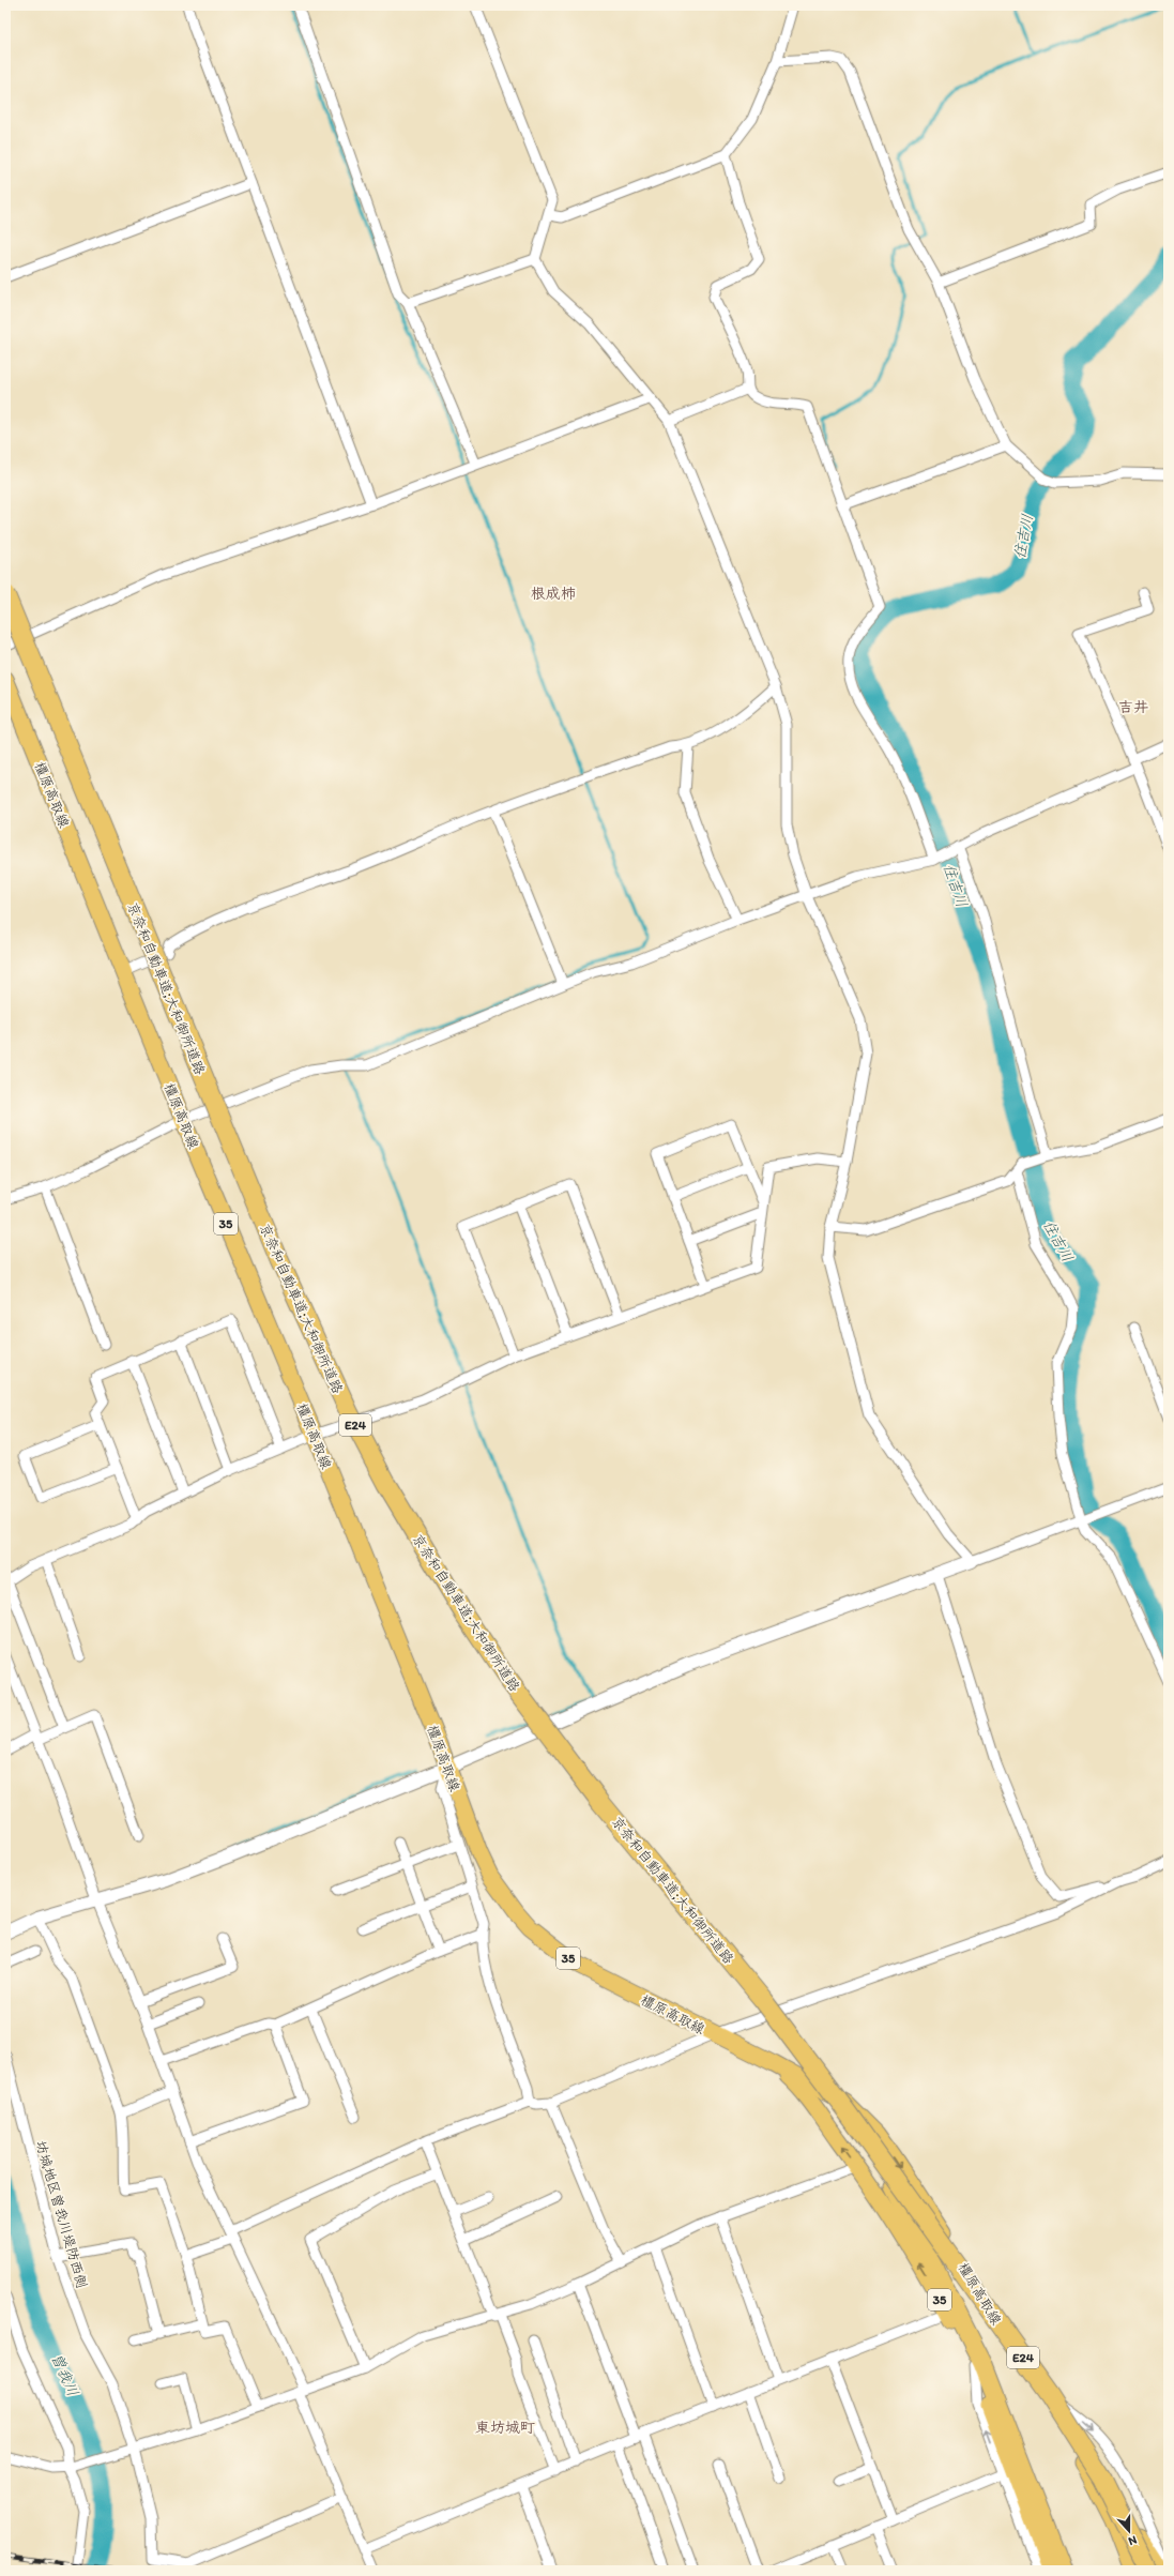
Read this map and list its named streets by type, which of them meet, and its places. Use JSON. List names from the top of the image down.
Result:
{
  "streets": {
    "highway": ["京奈和自動車道;大和御所道路", "E24"],
    "main road": ["橿原高取線", "35"],
    "street": ["坊城地区曽我川堤防西側"]
  },
  "crossings": [
    ["橿原高取線", "E24"],
    ["京奈和自動車道;大和御所道路", "E24"]
  ],
  "districts": ["根成柿", "吉井", "東坊城町"],
  "water": ["住吉川", "曽我川"],
  "north": "bottom"
}
